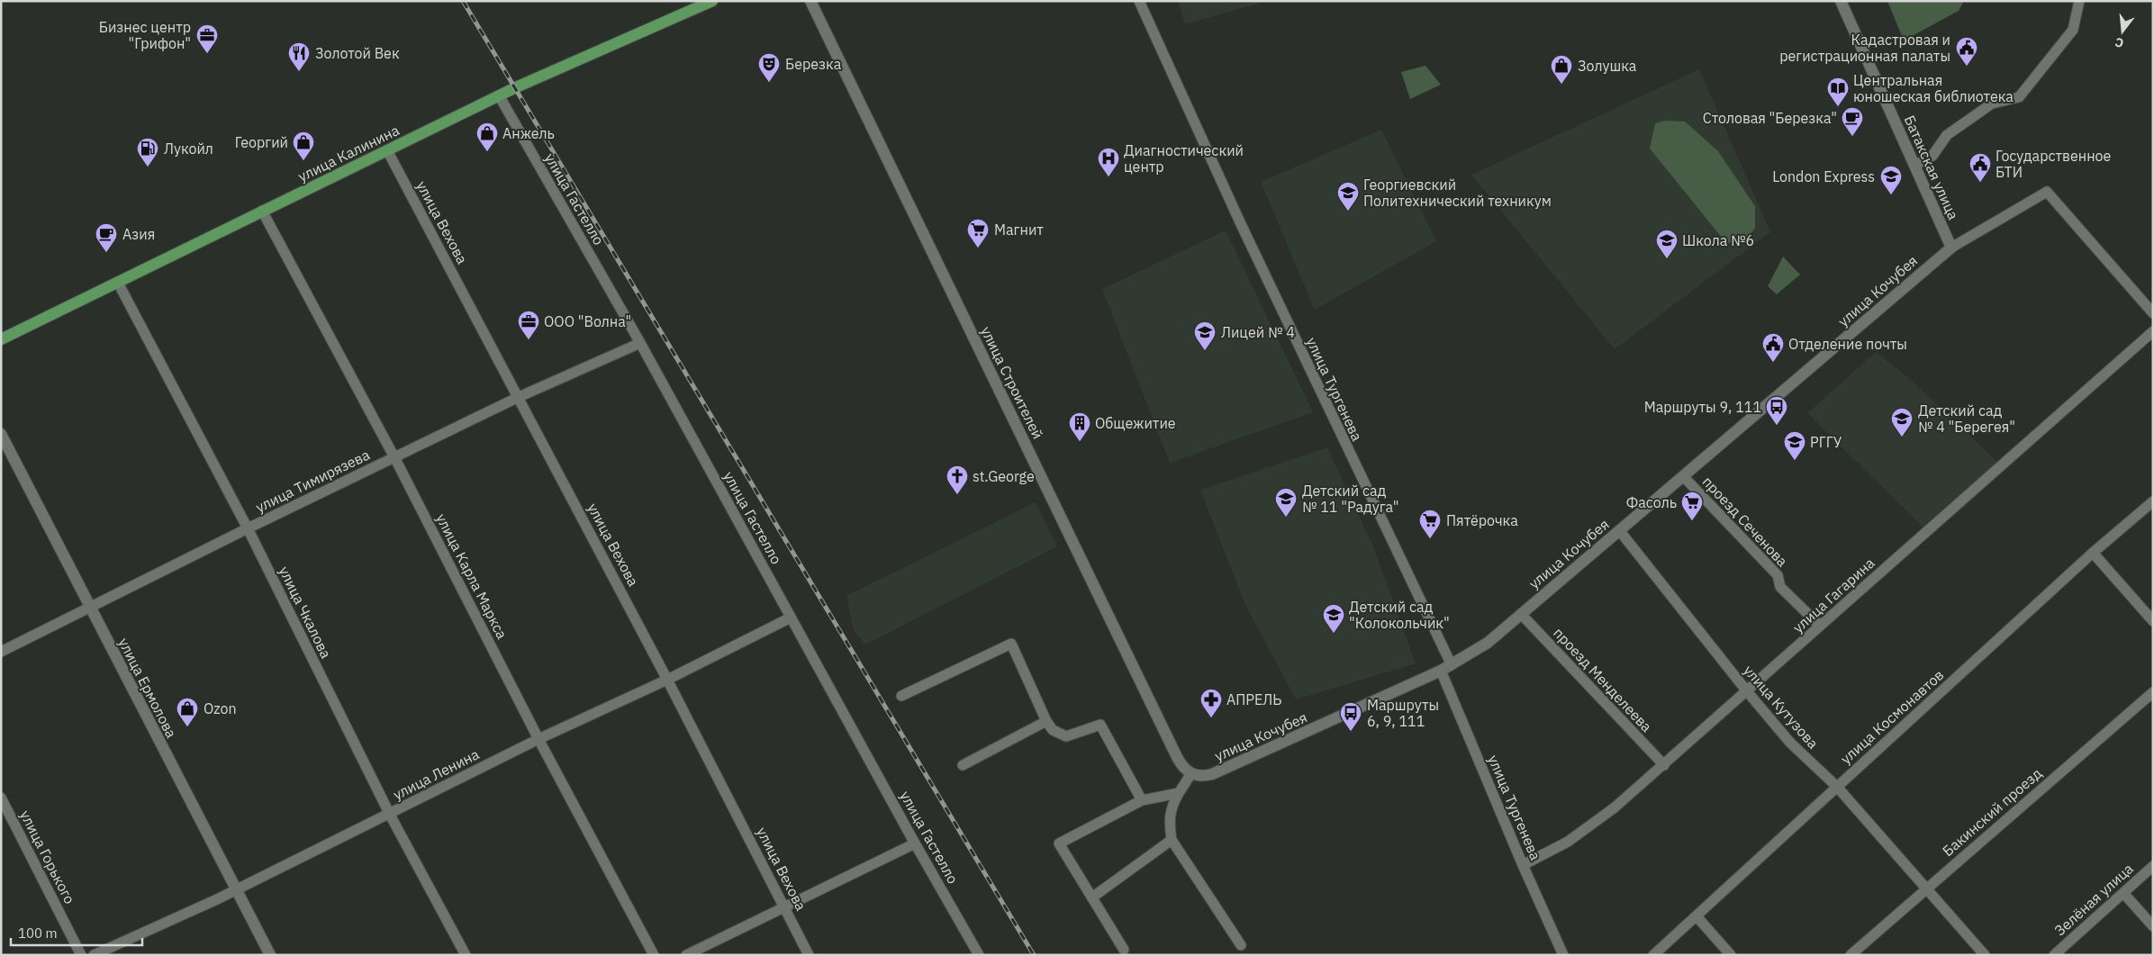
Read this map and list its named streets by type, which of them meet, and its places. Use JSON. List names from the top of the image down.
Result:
{
  "streets": {
    "main road": [
      "улица Калинина",
      "Батакская улица",
      "улица Кочубея",
      "улица Строителей",
      "улица Ермолова"
    ],
    "street": [
      "улица Гастелло",
      "улица Вехова",
      "улица Тургенева",
      "улица Тимирязева",
      "проезд Сеченова",
      "улица Карла Маркса",
      "улица Гагарина",
      "улица Чкалова",
      "проезд Менделеева",
      "улица Кутузова",
      "улица Космонавтов",
      "улица Ленина",
      "Бакинский проезд",
      "улица Горького",
      "Зелёная улица"
    ]
  },
  "crossings": [
    ["улица Калинина", "улица Гастелло"],
    ["улица Калинина", "улица Вехова"],
    ["улица Калинина", "улица Карла Маркса"],
    ["улица Калинина", "улица Чкалова"],
    ["Батакская улица", "улица Кочубея"],
    ["улица Гастелло", "улица Тимирязева"],
    ["улица Гастелло", "улица Ленина"],
    ["улица Вехова", "улица Тимирязева"],
    ["улица Вехова", "улица Ленина"],
    ["улица Кочубея", "улица Строителей"],
    ["улица Кочубея", "улица Тургенева"],
    ["улица Кочубея", "проезд Сеченова"],
    ["улица Кочубея", "проезд Менделеева"],
    ["улица Кочубея", "улица Кутузова"],
    ["улица Тургенева", "улица Гагарина"],
    ["улица Тимирязева", "улица Карла Маркса"],
    ["улица Тимирязева", "улица Чкалова"],
    ["улица Тимирязева", "улица Ермолова"],
    ["проезд Сеченова", "улица Гагарина"],
    ["улица Карла Маркса", "улица Ленина"],
    ["улица Гагарина", "проезд Менделеева"],
    ["улица Гагарина", "улица Кутузова"],
    ["улица Чкалова", "улица Ленина"],
    ["улица Ермолова", "улица Ленина"],
    ["улица Кутузова", "улица Космонавтов"],
    ["улица Кутузова", "Бакинский проезд"]
  ],
  "places": {
    "office": ["Бизнес центр \"Грифон\"", "ООО \"Волна\""],
    "public building": ["Кадастровая и регистрационная палаты", "Государственное БТИ", "Отделение почты"],
    "restaurant": ["Золотой Век"],
    "theatre": ["Березка"],
    "shop": [
      "Золушка",
      "Анжель",
      "Георгий",
      "Ozon"
    ],
    "library": ["Центральная юношеская библиотека"],
    "cafe": ["Столовая \"Березка\"", "Азия"],
    "fuel station": ["Лукойл"],
    "hospital": ["Диагностический центр"],
    "school or university": [
      "London Express",
      "Георгиевский Политехнический техникум",
      "Школа №6",
      "Лицей № 4",
      "Детский сад № 4 \"Берегея\"",
      "РГГУ",
      "Детский сад № 11 \"Радуга\"",
      "Детский сад \"Колокольчик\""
    ],
    "supermarket": ["Магнит", "Фасоль", "Пятёрочка"],
    "bus stop": ["Маршруты 9, 111", "Маршруты 6, 9, 111"],
    "building": ["Общежитие"],
    "church": ["st.George"],
    "pharmacy": ["АПРЕЛЬ"]
  },
  "scale_bar": "100 m",
  "north": "bottom"
}
